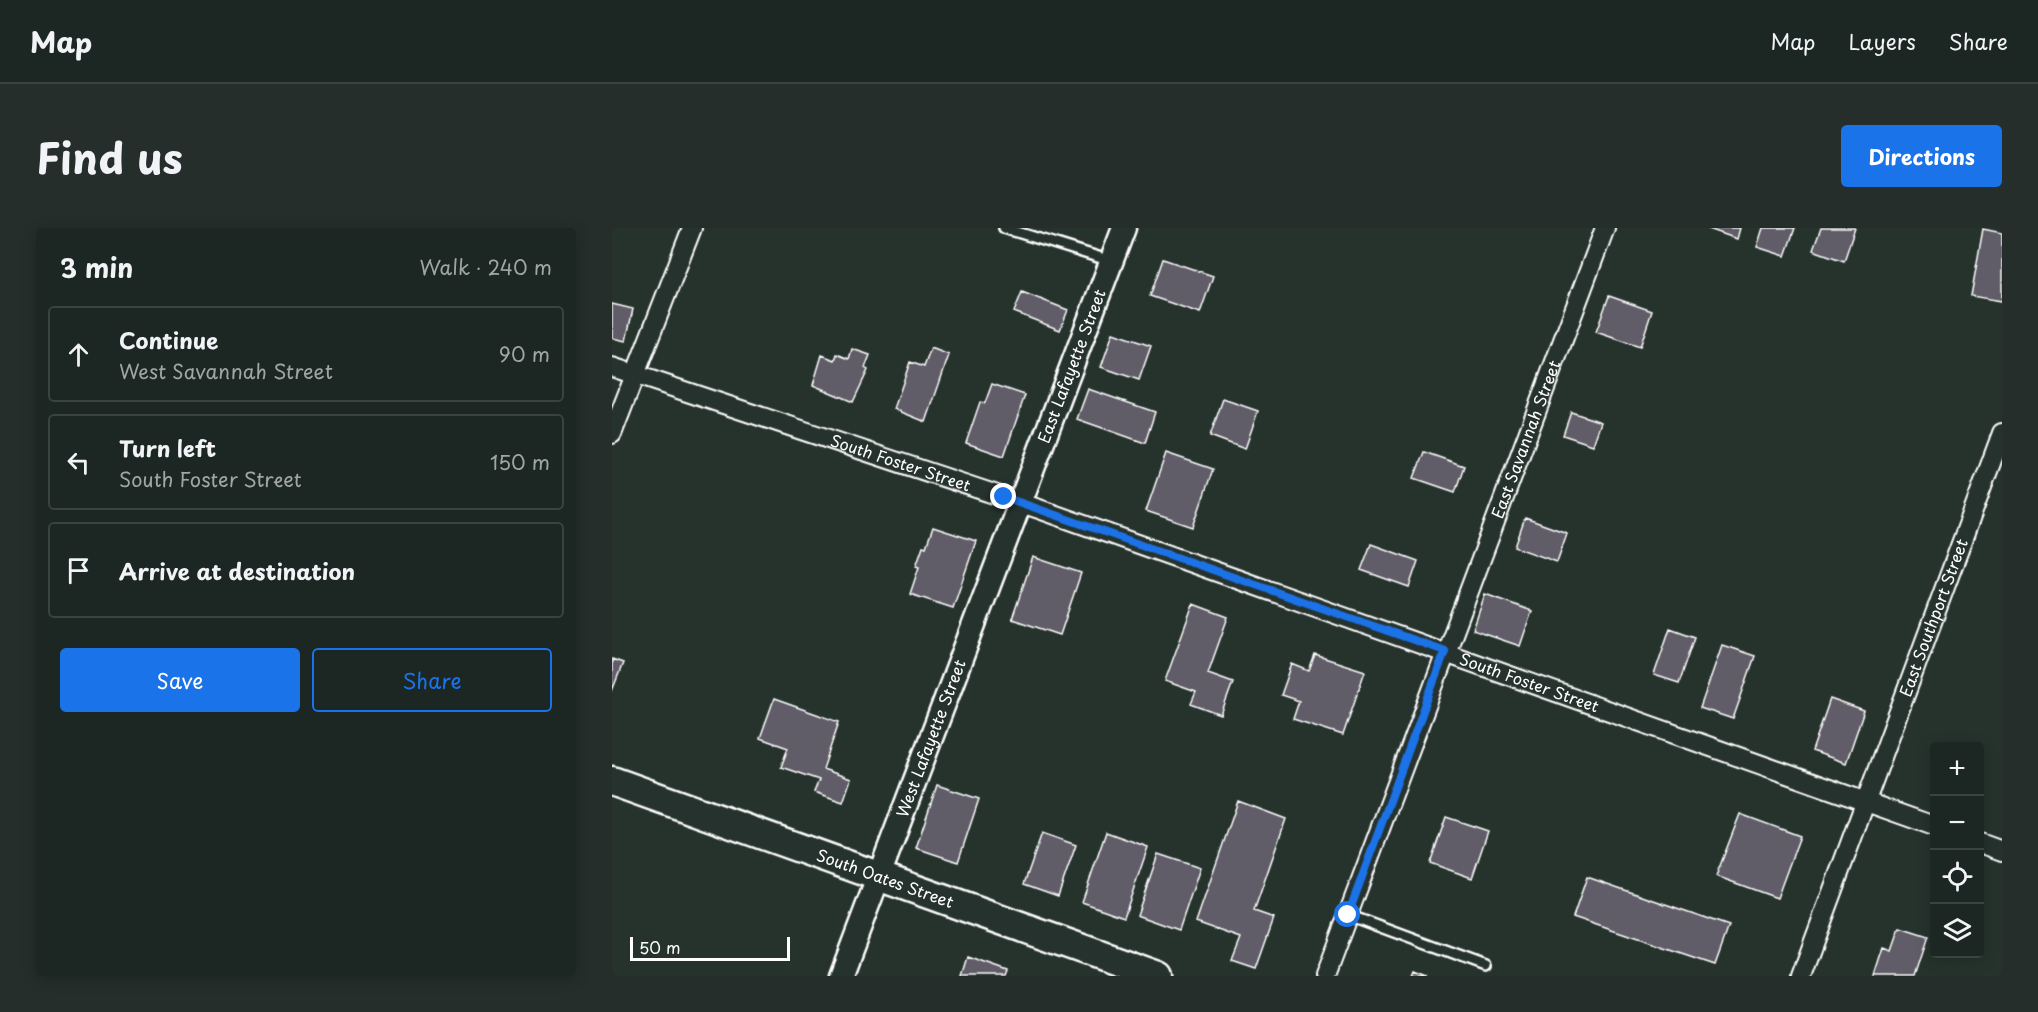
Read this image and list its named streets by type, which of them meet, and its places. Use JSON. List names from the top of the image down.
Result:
{
  "streets": {
    "main road": ["South Oates Street"],
    "street": [
      "East Lafayette Street",
      "East Savannah Street",
      "South Foster Street",
      "East Southport Street",
      "West Lafayette Street"
    ]
  },
  "crossings": [
    ["East Lafayette Street", "South Foster Street"],
    ["East Lafayette Street", "West Lafayette Street"],
    ["East Savannah Street", "South Foster Street"],
    ["South Foster Street", "East Southport Street"],
    ["South Foster Street", "West Lafayette Street"],
    ["West Lafayette Street", "South Oates Street"]
  ],
  "scale_bar": "50 m",
  "page": {
    "header": "Map",
    "nav": ["Map", "Layers", "Share"],
    "title": "Find us",
    "buttons": [
      "Directions",
      ["Save", "Share"]
    ],
    "heading": ["3 min", "Walk · 240 m"],
    "list": [
      ["Continue", "West Savannah Street", "90 m"],
      ["Turn left", "South Foster Street", "150 m"],
      "Arrive at destination"
    ],
    "map_buttons": ["+", "−"],
    "scale": "50 m"
  }
}
